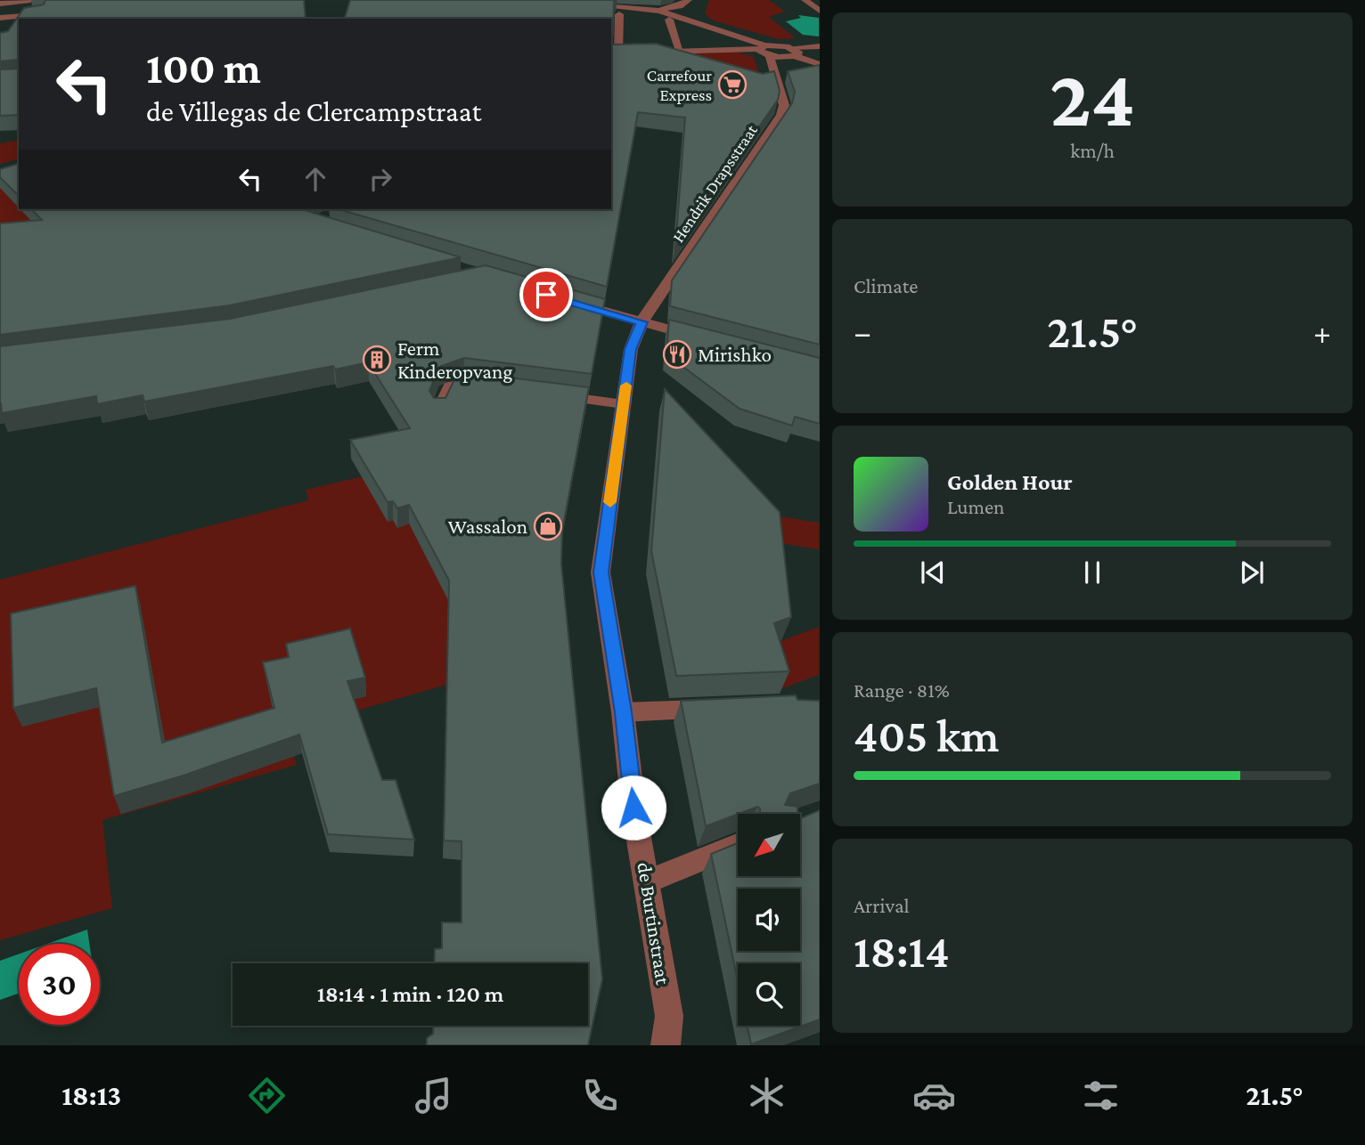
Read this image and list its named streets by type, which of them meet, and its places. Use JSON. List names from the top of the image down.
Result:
{
  "streets": {
    "street": ["Hendrik Drapsstraat", "de Burtinstraat"]
  },
  "crossings": [
    ["Hendrik Drapsstraat", "de Burtinstraat"]
  ],
  "places": {
    "supermarket": ["Carrefour Express"],
    "restaurant": ["Mirishko"],
    "building": ["Ferm Kinderopvang"],
    "shop": ["Wassalon"]
  },
  "north": "bottom left",
  "page": {
    "tile": [
      ["24", "km/h"],
      "Climate",
      ["Range · 81%", "405 km"],
      ["Arrival", "18:14"]
    ],
    "turn": ["100 m", "de Villegas de Clercampstraat"],
    "heat": ["−", "21.5°", "+"],
    "song": ["Golden Hour", "Lumen"],
    "limit": "30",
    "trip": "18:14 · 1 min · 120 m",
    "tabs": ["18:13", "21.5°"]
  }
}
